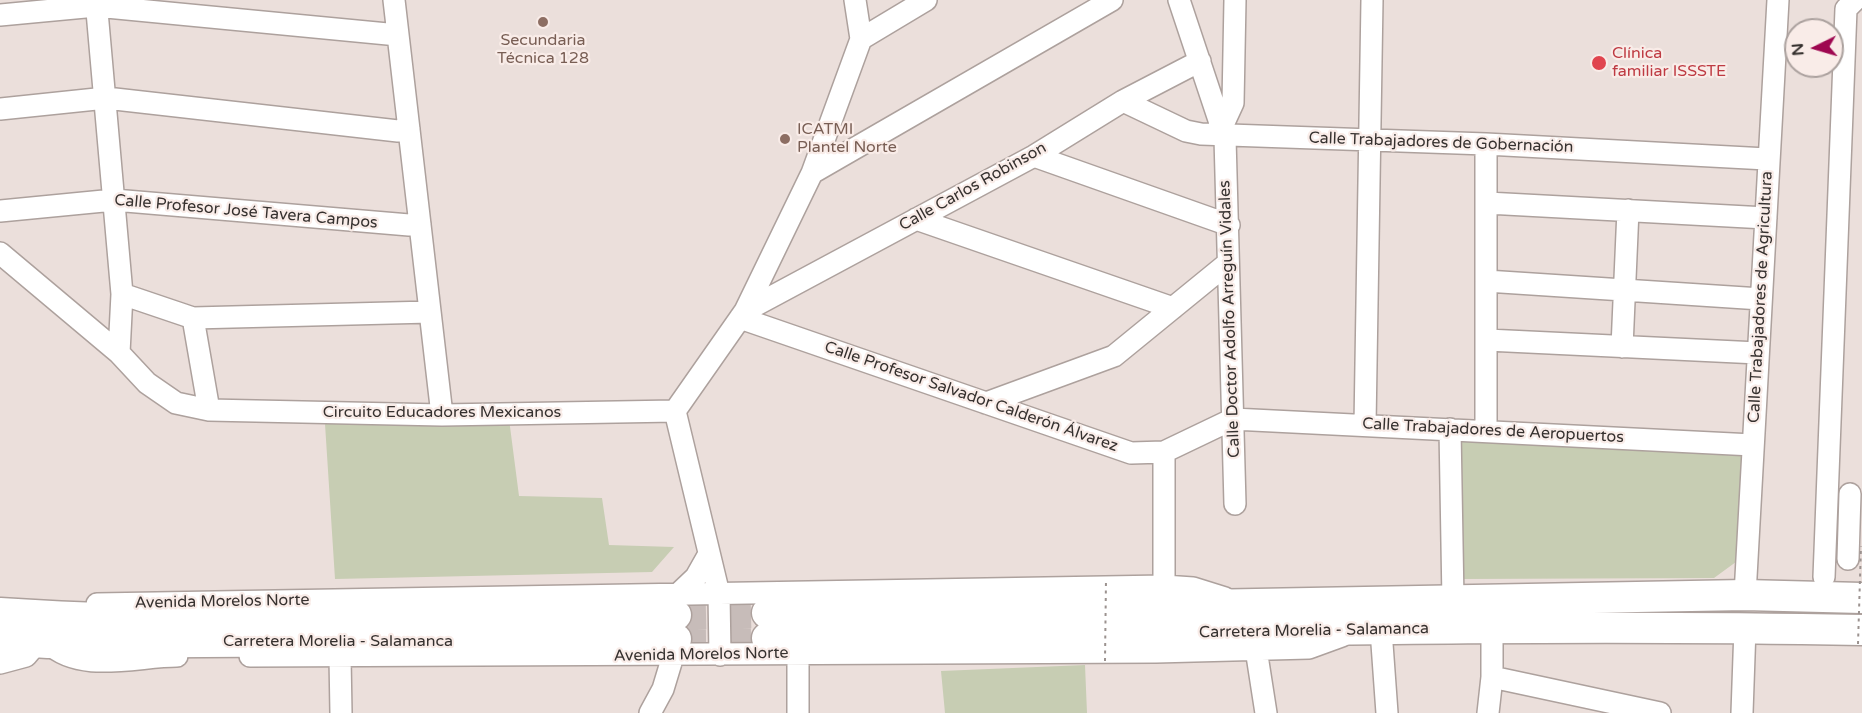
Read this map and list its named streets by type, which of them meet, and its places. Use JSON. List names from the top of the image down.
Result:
{
  "streets": {
    "highway": ["Carretera Morelia - Salamanca"],
    "street": [
      "Calle Trabajadores de Gobernación",
      "Calle Carlos Robinson",
      "Calle Profesor José Tavera Campos",
      "Calle Trabajadores de Agricultura",
      "Calle Doctor Adolfo Arreguín Vidales",
      "Calle Profesor Salvador Calderón Álvarez",
      "Circuito Educadores Mexicanos",
      "Calle Trabajadores de Aeropuertos",
      "Avenida Morelos Norte"
    ]
  },
  "crossings": [
    ["Calle Trabajadores de Gobernación", "Calle Carlos Robinson"],
    ["Calle Trabajadores de Gobernación", "Calle Trabajadores de Agricultura"],
    ["Calle Trabajadores de Gobernación", "Calle Doctor Adolfo Arreguín Vidales"],
    ["Calle Carlos Robinson", "Calle Profesor Salvador Calderón Álvarez"],
    ["Calle Trabajadores de Agricultura", "Calle Trabajadores de Aeropuertos"],
    ["Calle Trabajadores de Agricultura", "Carretera Morelia - Salamanca"],
    ["Calle Doctor Adolfo Arreguín Vidales", "Calle Profesor Salvador Calderón Álvarez"],
    ["Calle Doctor Adolfo Arreguín Vidales", "Calle Trabajadores de Aeropuertos"],
    ["Calle Profesor Salvador Calderón Álvarez", "Calle Trabajadores de Aeropuertos"],
    ["Avenida Morelos Norte", "Carretera Morelia - Salamanca"]
  ],
  "places": ["Secundaria Técnica 128", "Clínica familiar ISSSTE", "ICATMI Plantel Norte"],
  "north": "left"
}
